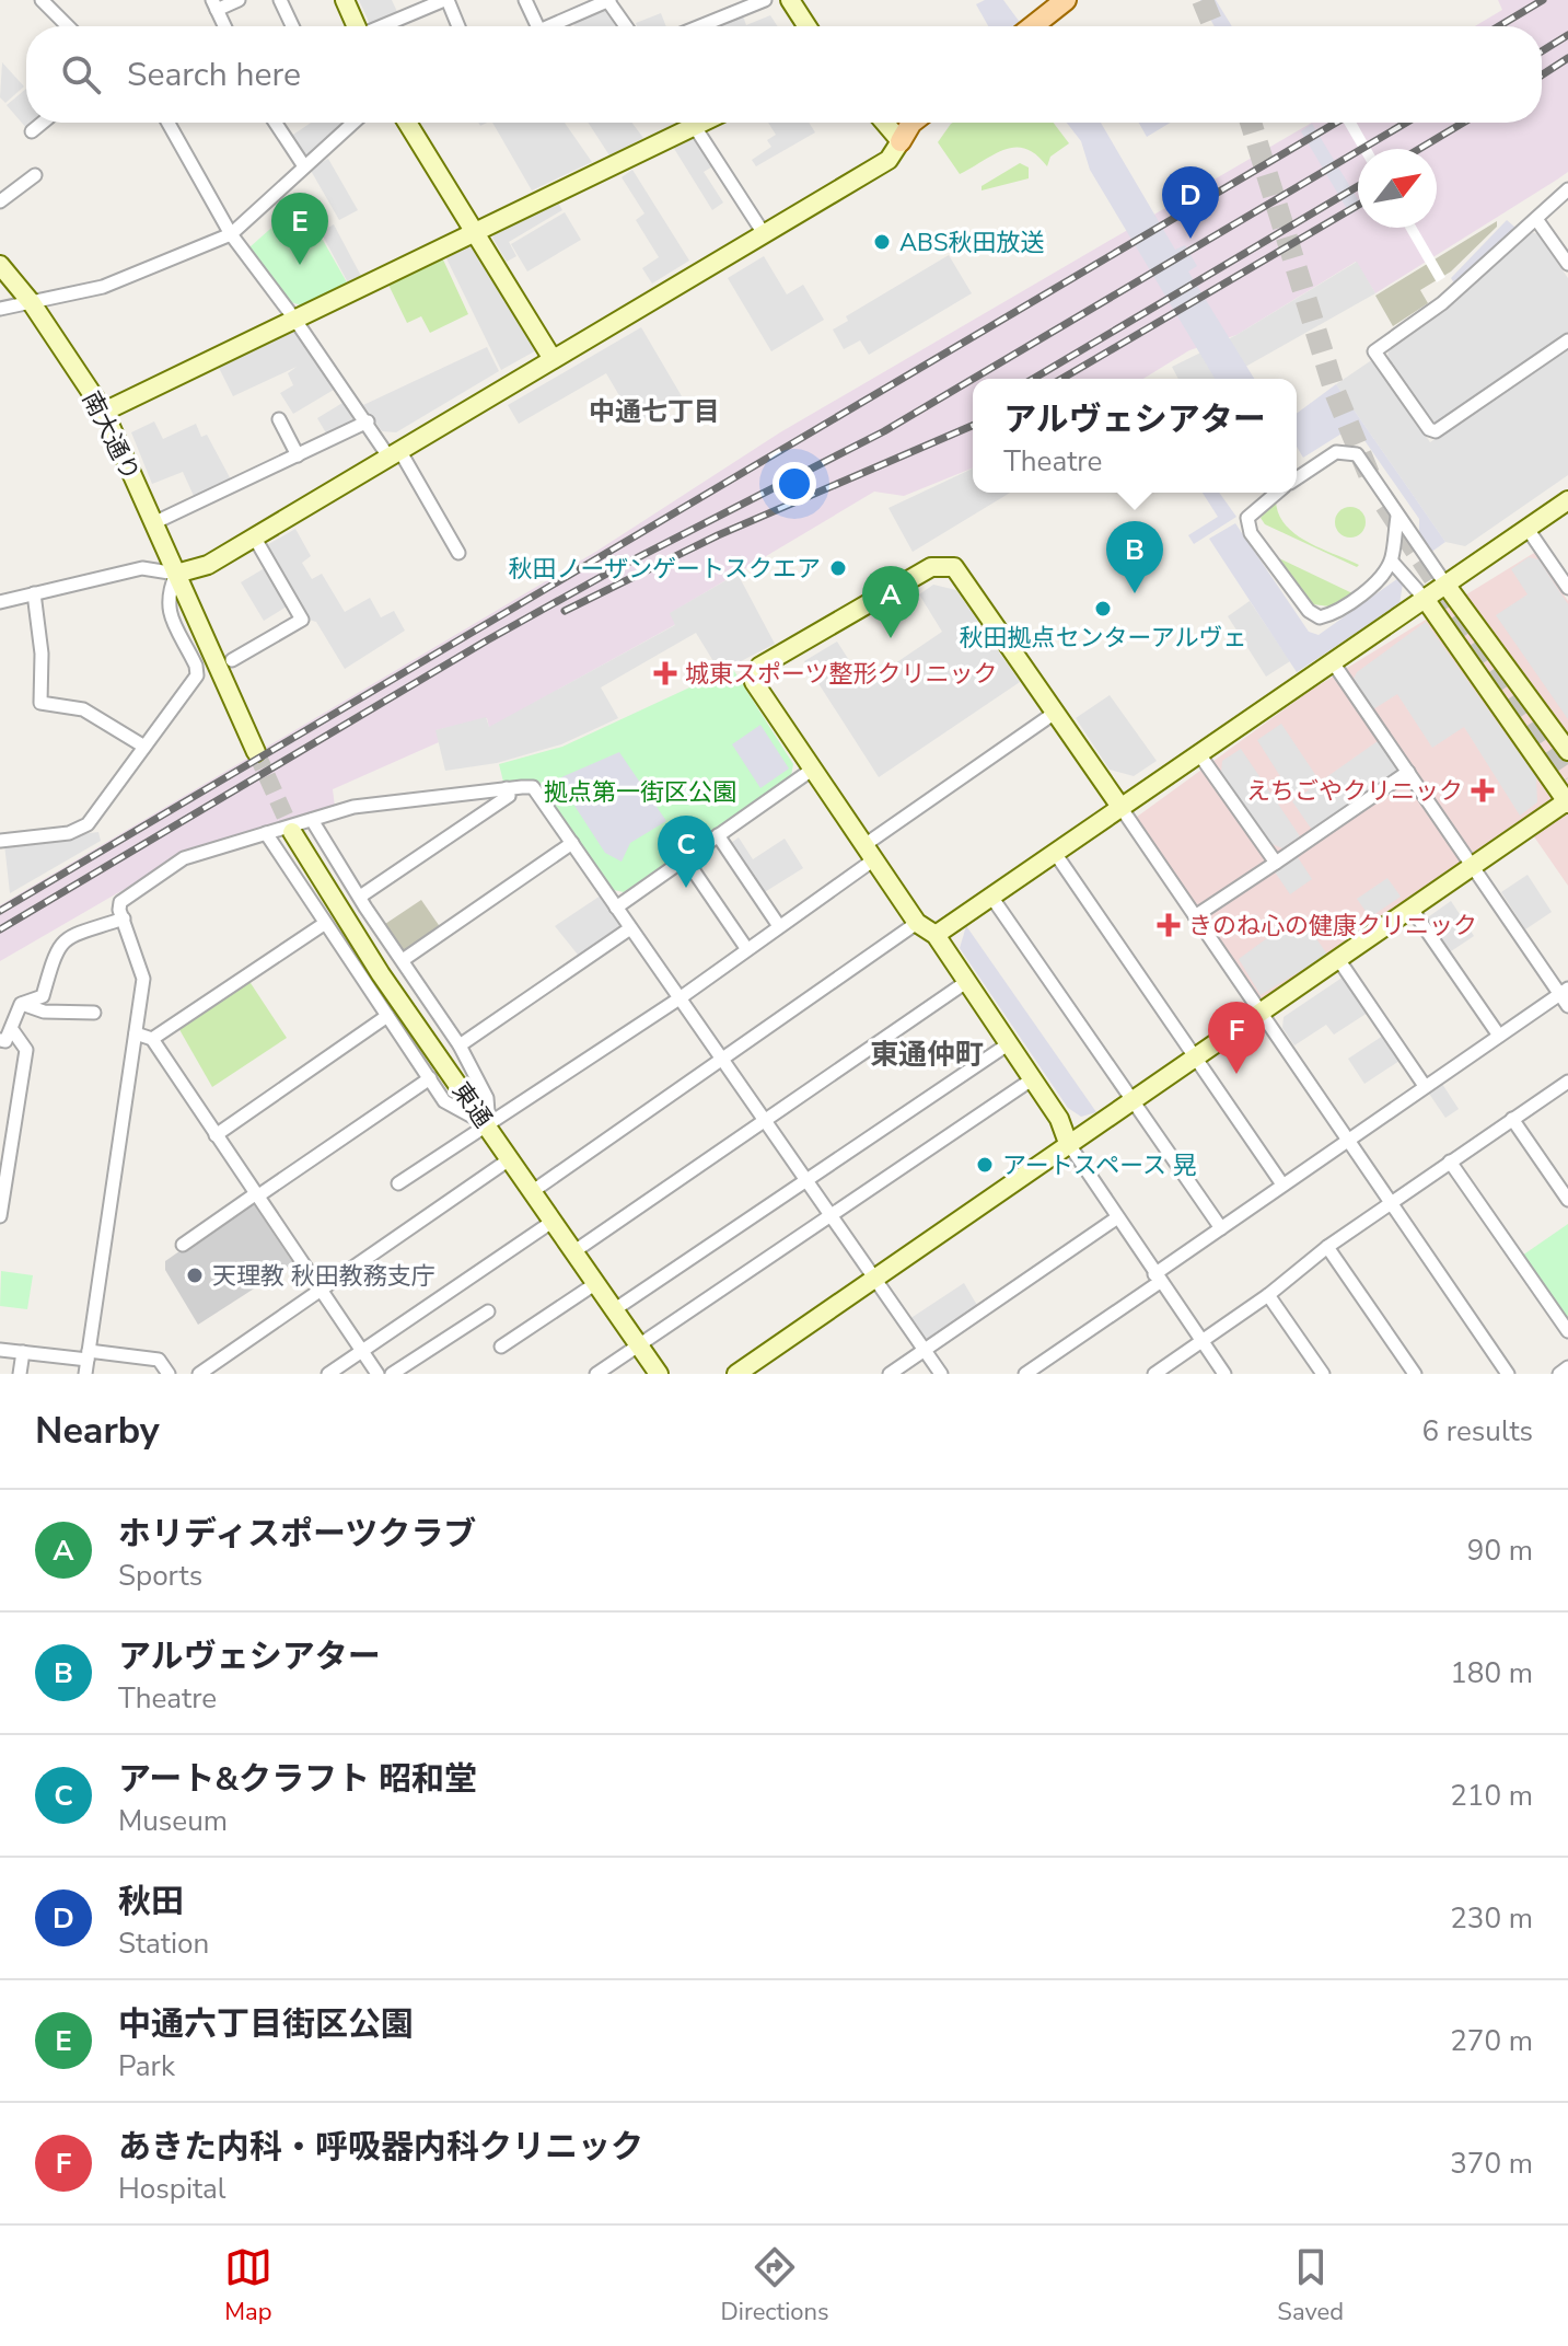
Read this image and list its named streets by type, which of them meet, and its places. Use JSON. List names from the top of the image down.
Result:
{
  "streets": {
    "street": ["南大通り", "東通"]
  },
  "districts": ["中通七丁目", "東通仲町"],
  "parks": ["拠点第一街区公園"],
  "places": {
    "other": [
      "ABS秋田放送",
      "秋田ノーザンゲートスクエア",
      "秋田拠点センターアルヴェ",
      "アートスペース 晃",
      "天理教 秋田教務支庁"
    ],
    "health": ["城東スポーツ整形クリニック", "えちごやクリニック", "きのね心の健康クリニック"]
  },
  "north": "top right",
  "page": {
    "search": "Search here",
    "pins": [
      "D",
      "E",
      "B",
      "A",
      "C",
      "F"
    ],
    "popup": ["アルヴェシアター", "Theatre"],
    "heading": ["Nearby", "6 results"],
    "list": [
      {
        "mark": "A",
        "name": "ホリディスポーツクラブ",
        "note": "Sports",
        "value": "90 m"
      },
      {
        "mark": "B",
        "name": "アルヴェシアター",
        "note": "Theatre",
        "value": "180 m"
      },
      {
        "mark": "C",
        "name": "アート&クラフト 昭和堂",
        "note": "Museum",
        "value": "210 m"
      },
      {
        "mark": "D",
        "name": "秋田",
        "note": "Station",
        "value": "230 m"
      },
      {
        "mark": "E",
        "name": "中通六丁目街区公園",
        "note": "Park",
        "value": "270 m"
      },
      {
        "mark": "F",
        "name": "あきた内科・呼吸器内科クリニック",
        "note": "Hospital",
        "value": "370 m"
      }
    ],
    "nav": ["Map", "Directions", "Saved"]
  }
}
